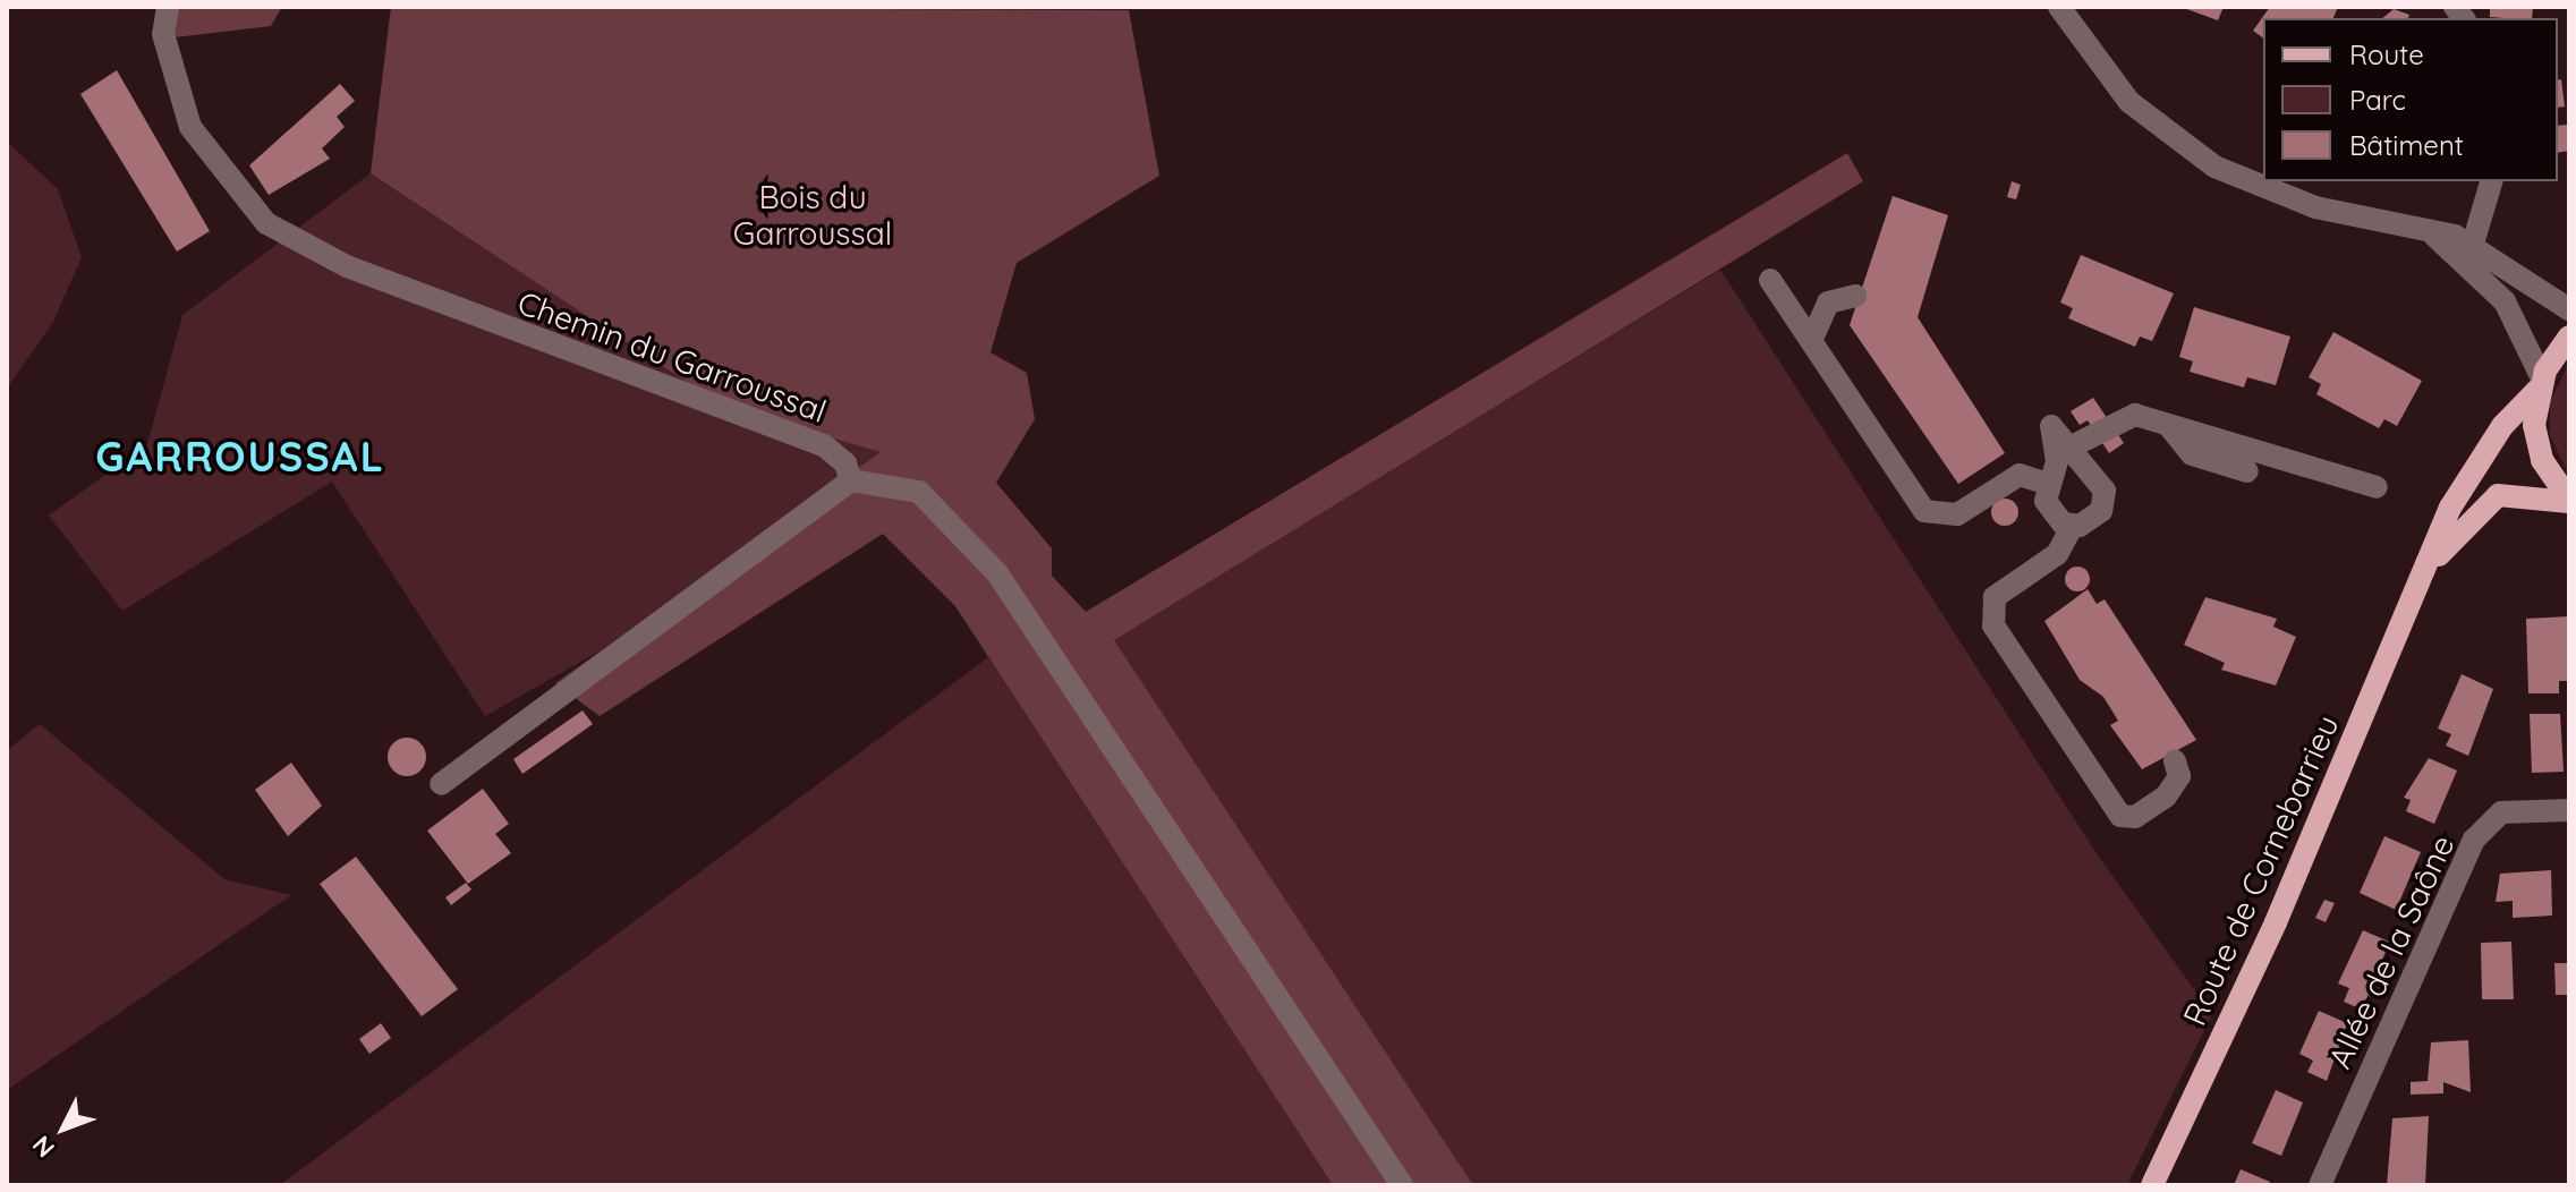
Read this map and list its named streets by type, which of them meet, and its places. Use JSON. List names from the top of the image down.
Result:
{
  "streets": {
    "main road": ["Route de Cornebarrieu"],
    "street": ["Chemin du Garroussal", "Allée de la Saône"]
  },
  "districts": ["GARROUSSAL"],
  "parks": ["Bois du Garroussal"],
  "legend": ["Route", "Parc", "Bâtiment"],
  "north": "bottom left"
}
